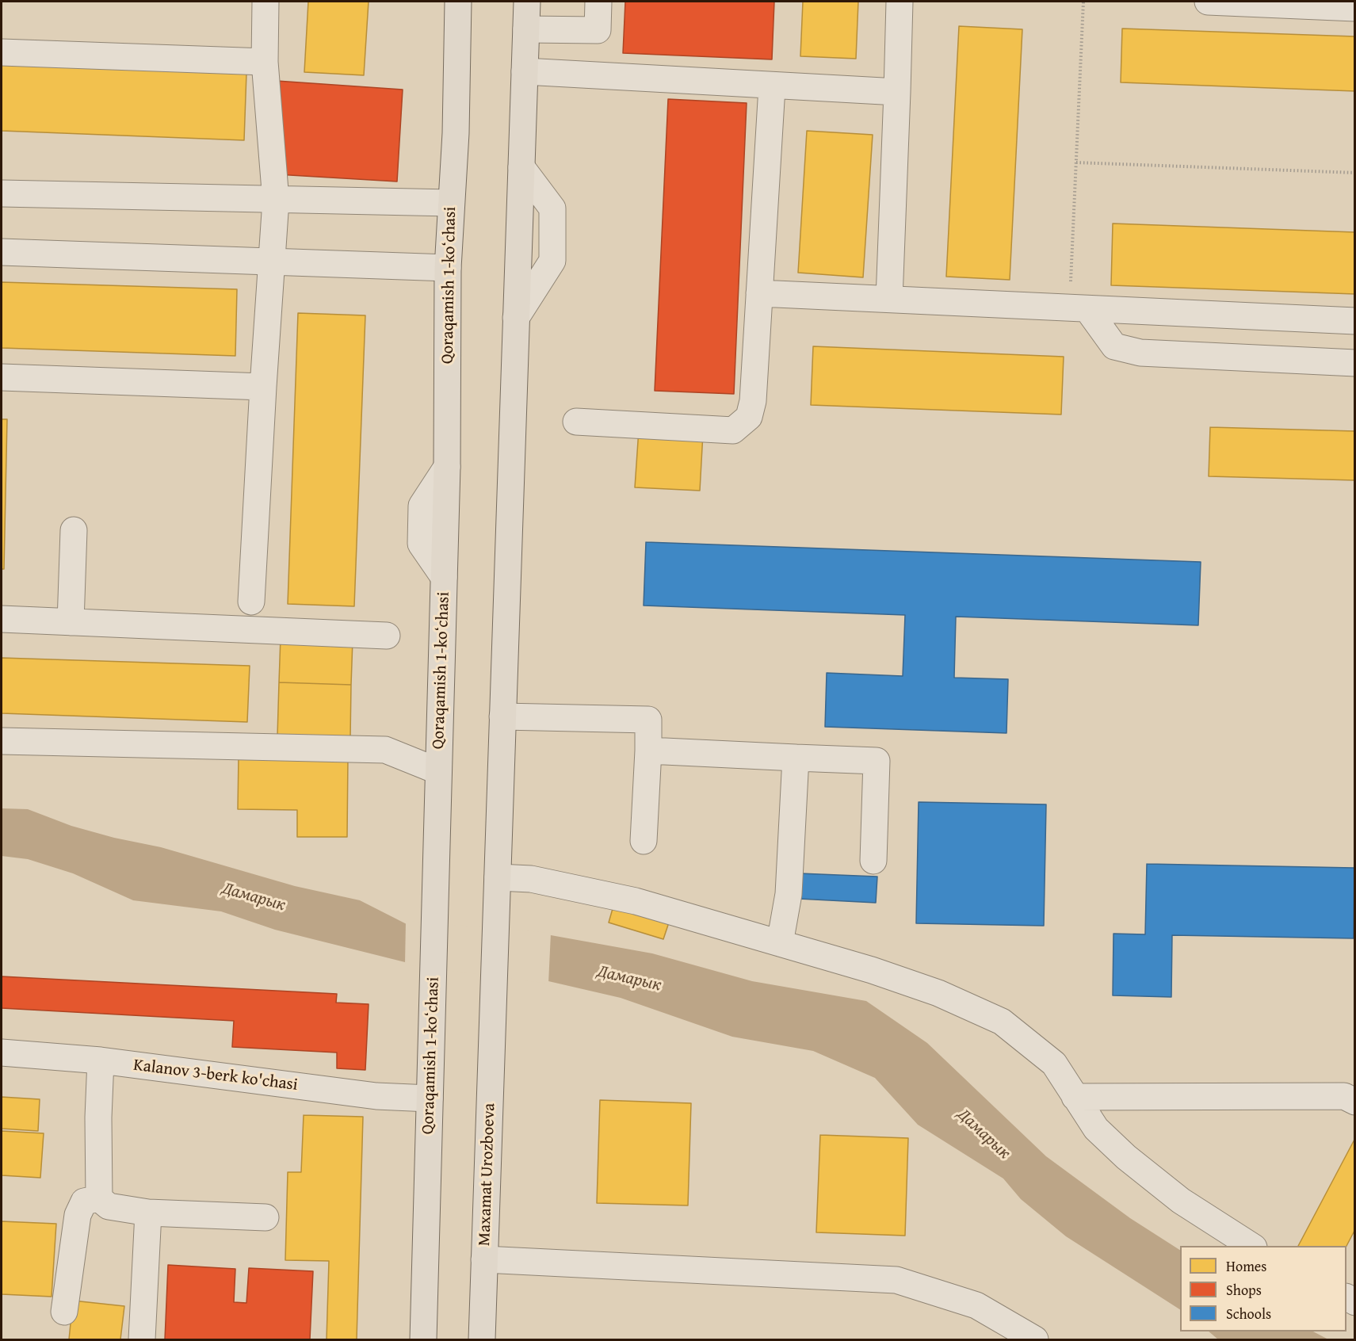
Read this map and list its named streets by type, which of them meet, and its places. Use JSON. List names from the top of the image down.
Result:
{
  "streets": {
    "main road": ["Qoraqamish 1-koʻchasi", "Maxamat Urozboeva"],
    "street": ["Kalanov 3-berk ko'chasi"]
  },
  "crossings": [
    ["Qoraqamish 1-koʻchasi", "Kalanov 3-berk ko'chasi"]
  ],
  "water": ["Дамарык"],
  "legend": ["Homes", "Shops", "Schools"]
}
